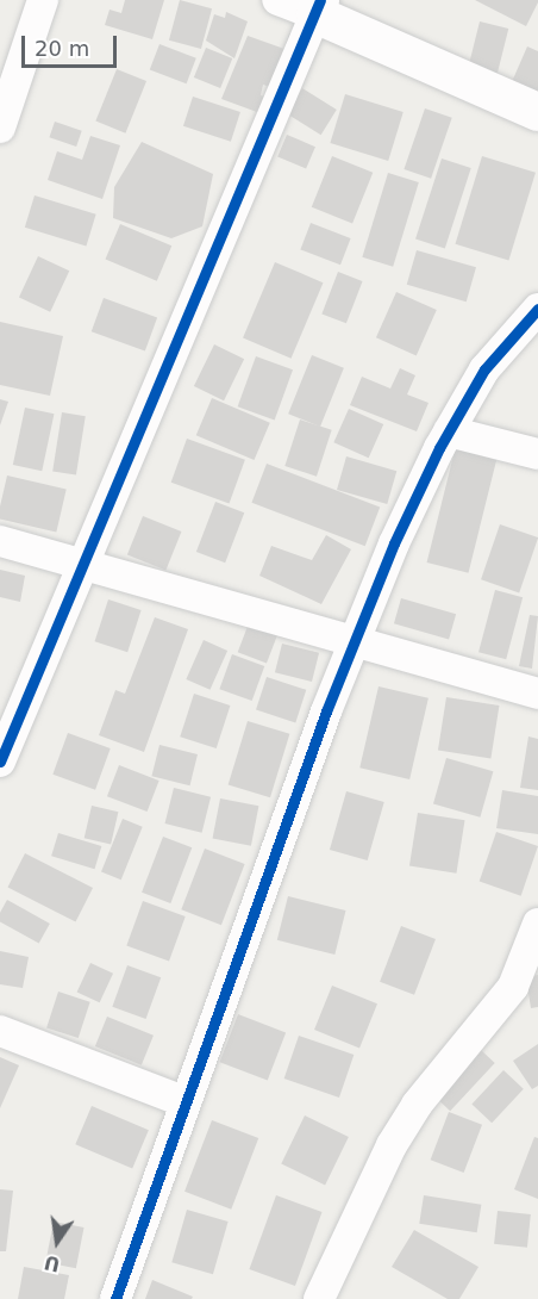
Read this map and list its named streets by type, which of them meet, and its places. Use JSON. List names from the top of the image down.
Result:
{
  "scale_bar": "20 m",
  "north": "bottom"
}
